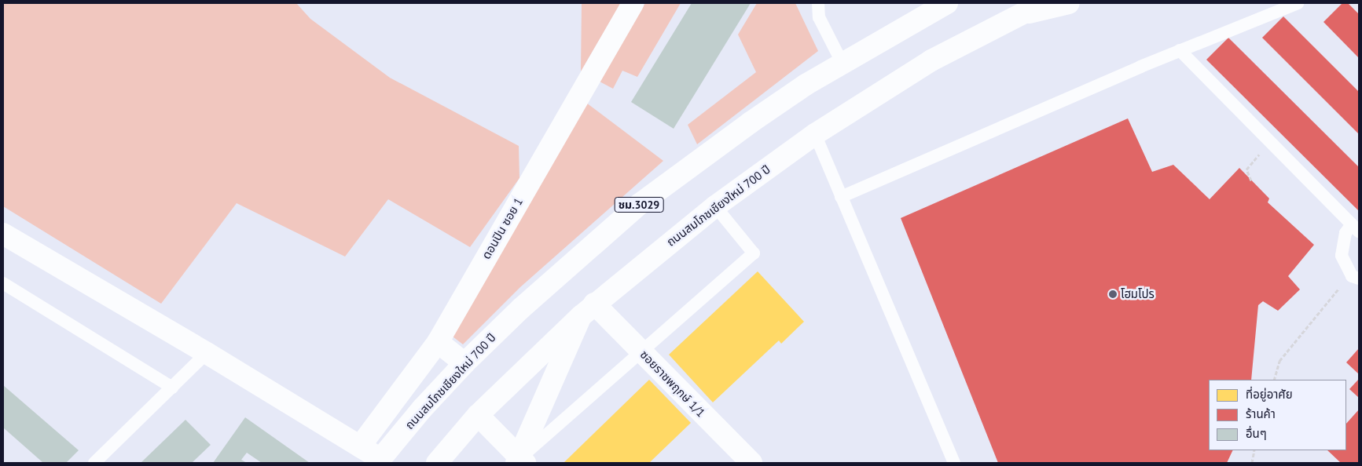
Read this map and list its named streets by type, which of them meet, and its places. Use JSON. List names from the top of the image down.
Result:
{
  "streets": {
    "main road": [
      "ชม.3029",
      "ถนนสมโภชเชียงใหม่ 700 ปี",
      "ดอนปิน ซอย 1",
      "ซอยราชพฤกษ์ 1/1"
    ]
  },
  "crossings": [
    ["ถนนสมโภชเชียงใหม่ 700 ปี", "ซอยราชพฤกษ์ 1/1"]
  ],
  "places": ["โฮมโปร"],
  "legend": ["ที่อยู่อาศัย", "ร้านค้า", "อื่นๆ"]
}
